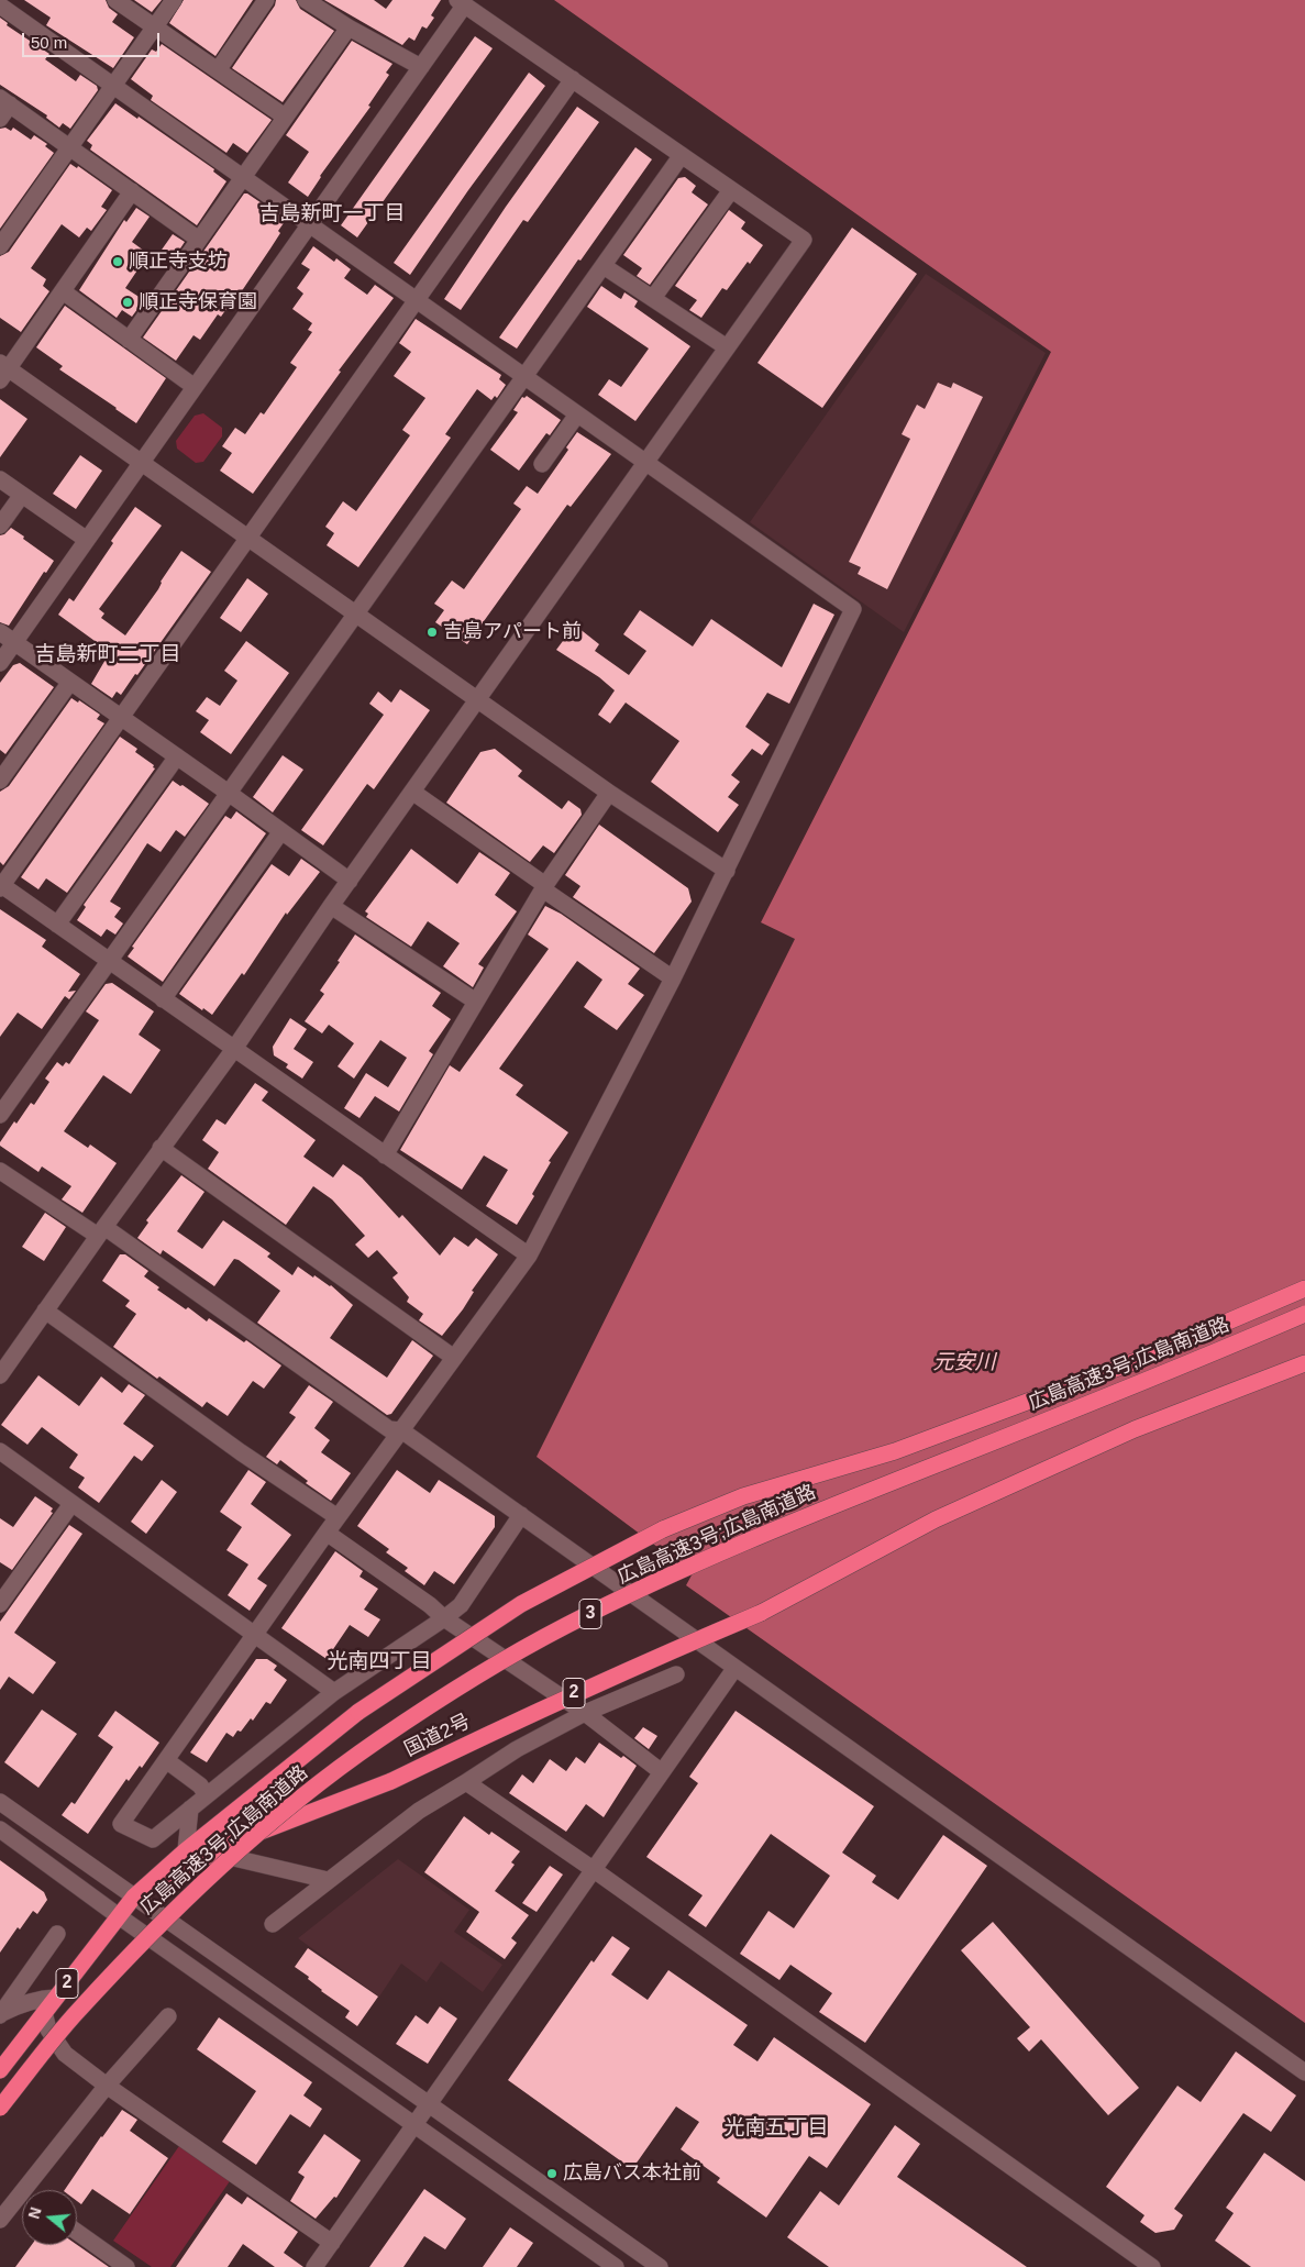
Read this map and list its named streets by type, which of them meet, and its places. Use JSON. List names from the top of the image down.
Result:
{
  "streets": {
    "highway": [
      "広島高速3号;広島南道路",
      "3",
      "2",
      "国道2号"
    ]
  },
  "districts": [
    "吉島新町一丁目",
    "吉島新町二丁目",
    "光南四丁目",
    "光南五丁目"
  ],
  "water": ["元安川"],
  "places": [
    "順正寺支坊",
    "順正寺保育園",
    "吉島アパート前",
    "広島バス本社前"
  ],
  "scale_bar": "50 m",
  "north": "left"
}
